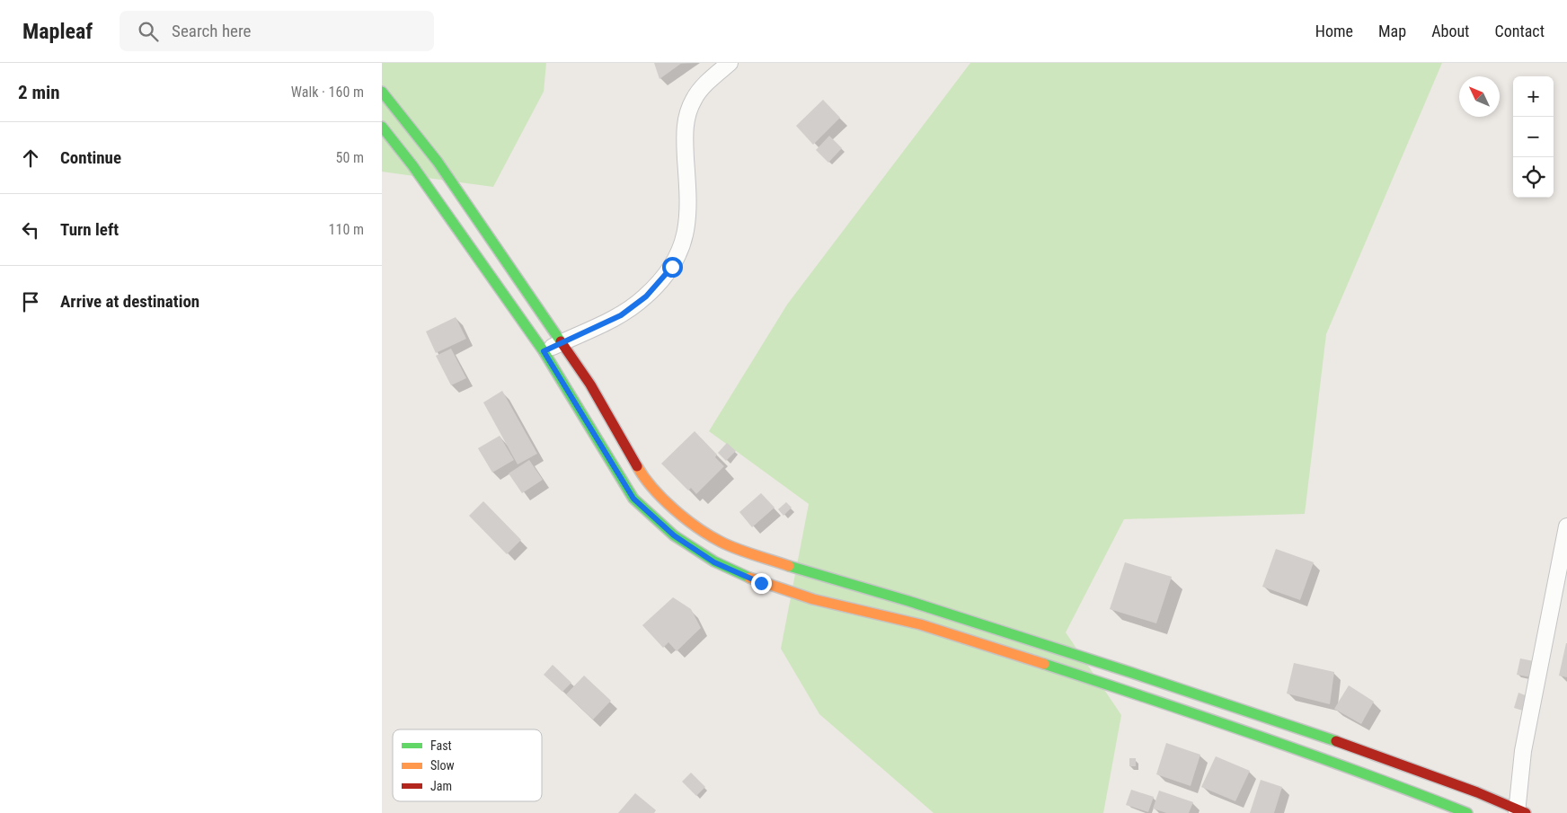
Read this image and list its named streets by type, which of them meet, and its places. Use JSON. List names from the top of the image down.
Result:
{
  "legend": ["Fast", "Slow", "Jam"],
  "north": "top left",
  "page": {
    "header": "Mapleaf",
    "search": "Search here",
    "nav": [
      "Home",
      "Map",
      "About",
      "Contact"
    ],
    "heading": ["2 min", "Walk · 160 m"],
    "map_buttons": ["+", "−"],
    "list": [
      ["Continue", "50 m"],
      ["Turn left", "110 m"],
      "Arrive at destination"
    ]
  }
}
